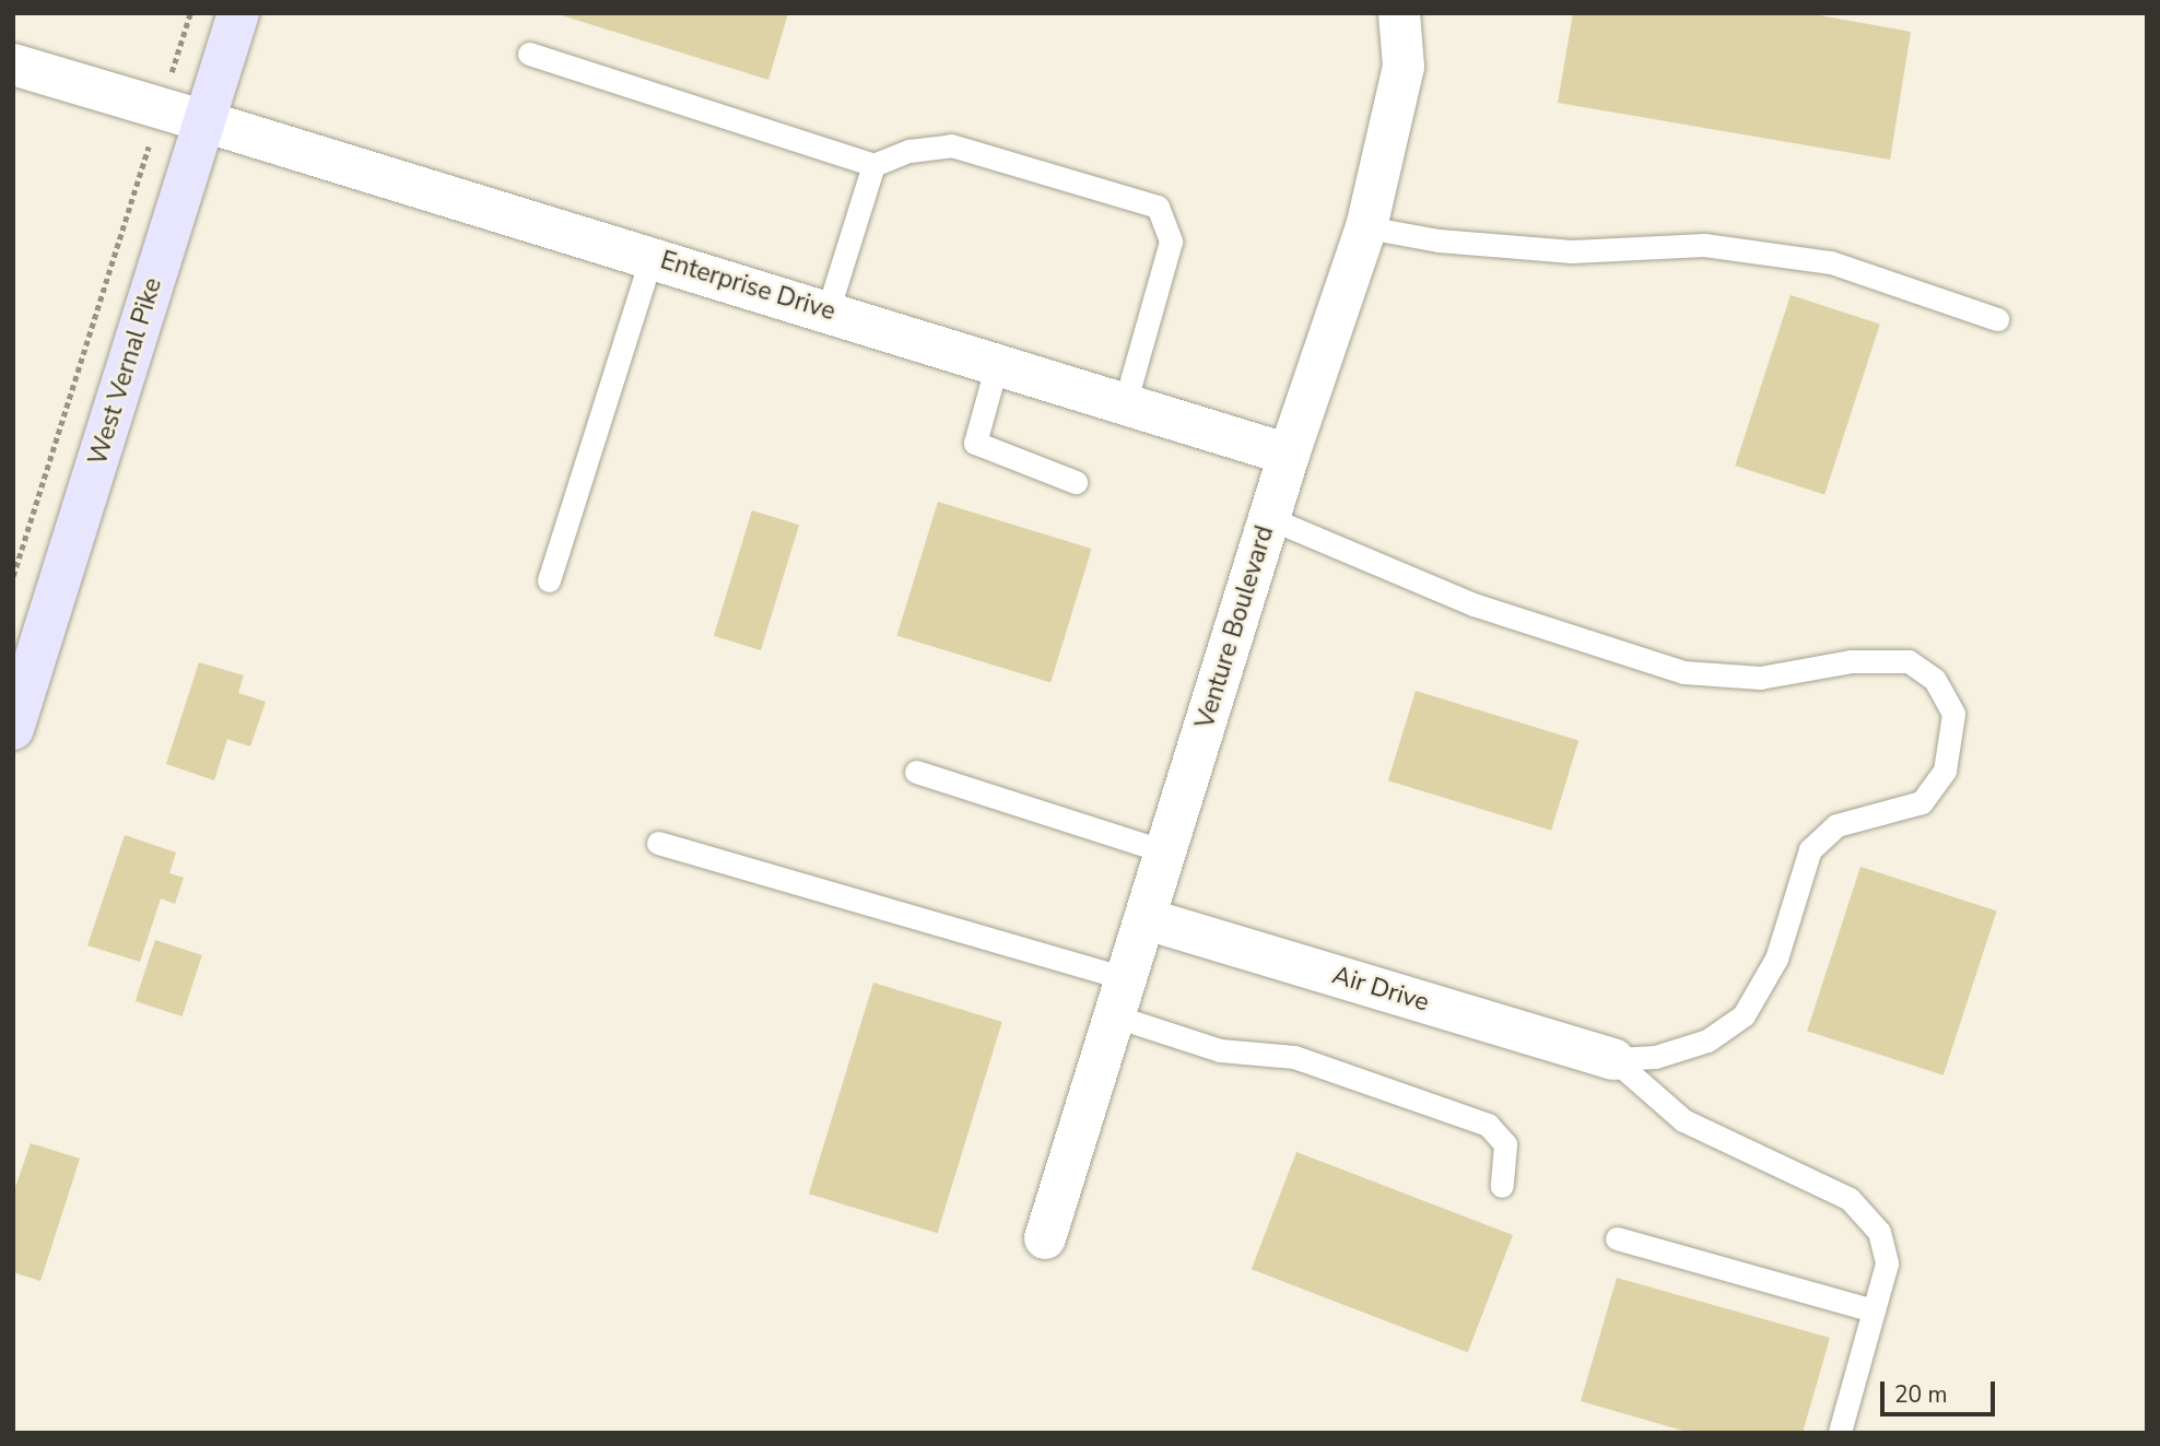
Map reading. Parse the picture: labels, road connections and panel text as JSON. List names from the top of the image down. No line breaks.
{"streets":{"main road":["West Vernal Pike"],"street":["Enterprise Drive","Venture Boulevard","Air Drive"]},"crossings":[["Enterprise Drive","West Vernal Pike"],["Enterprise Drive","Venture Boulevard"],["Venture Boulevard","Air Drive"]],"scale_bar":"20 m"}
